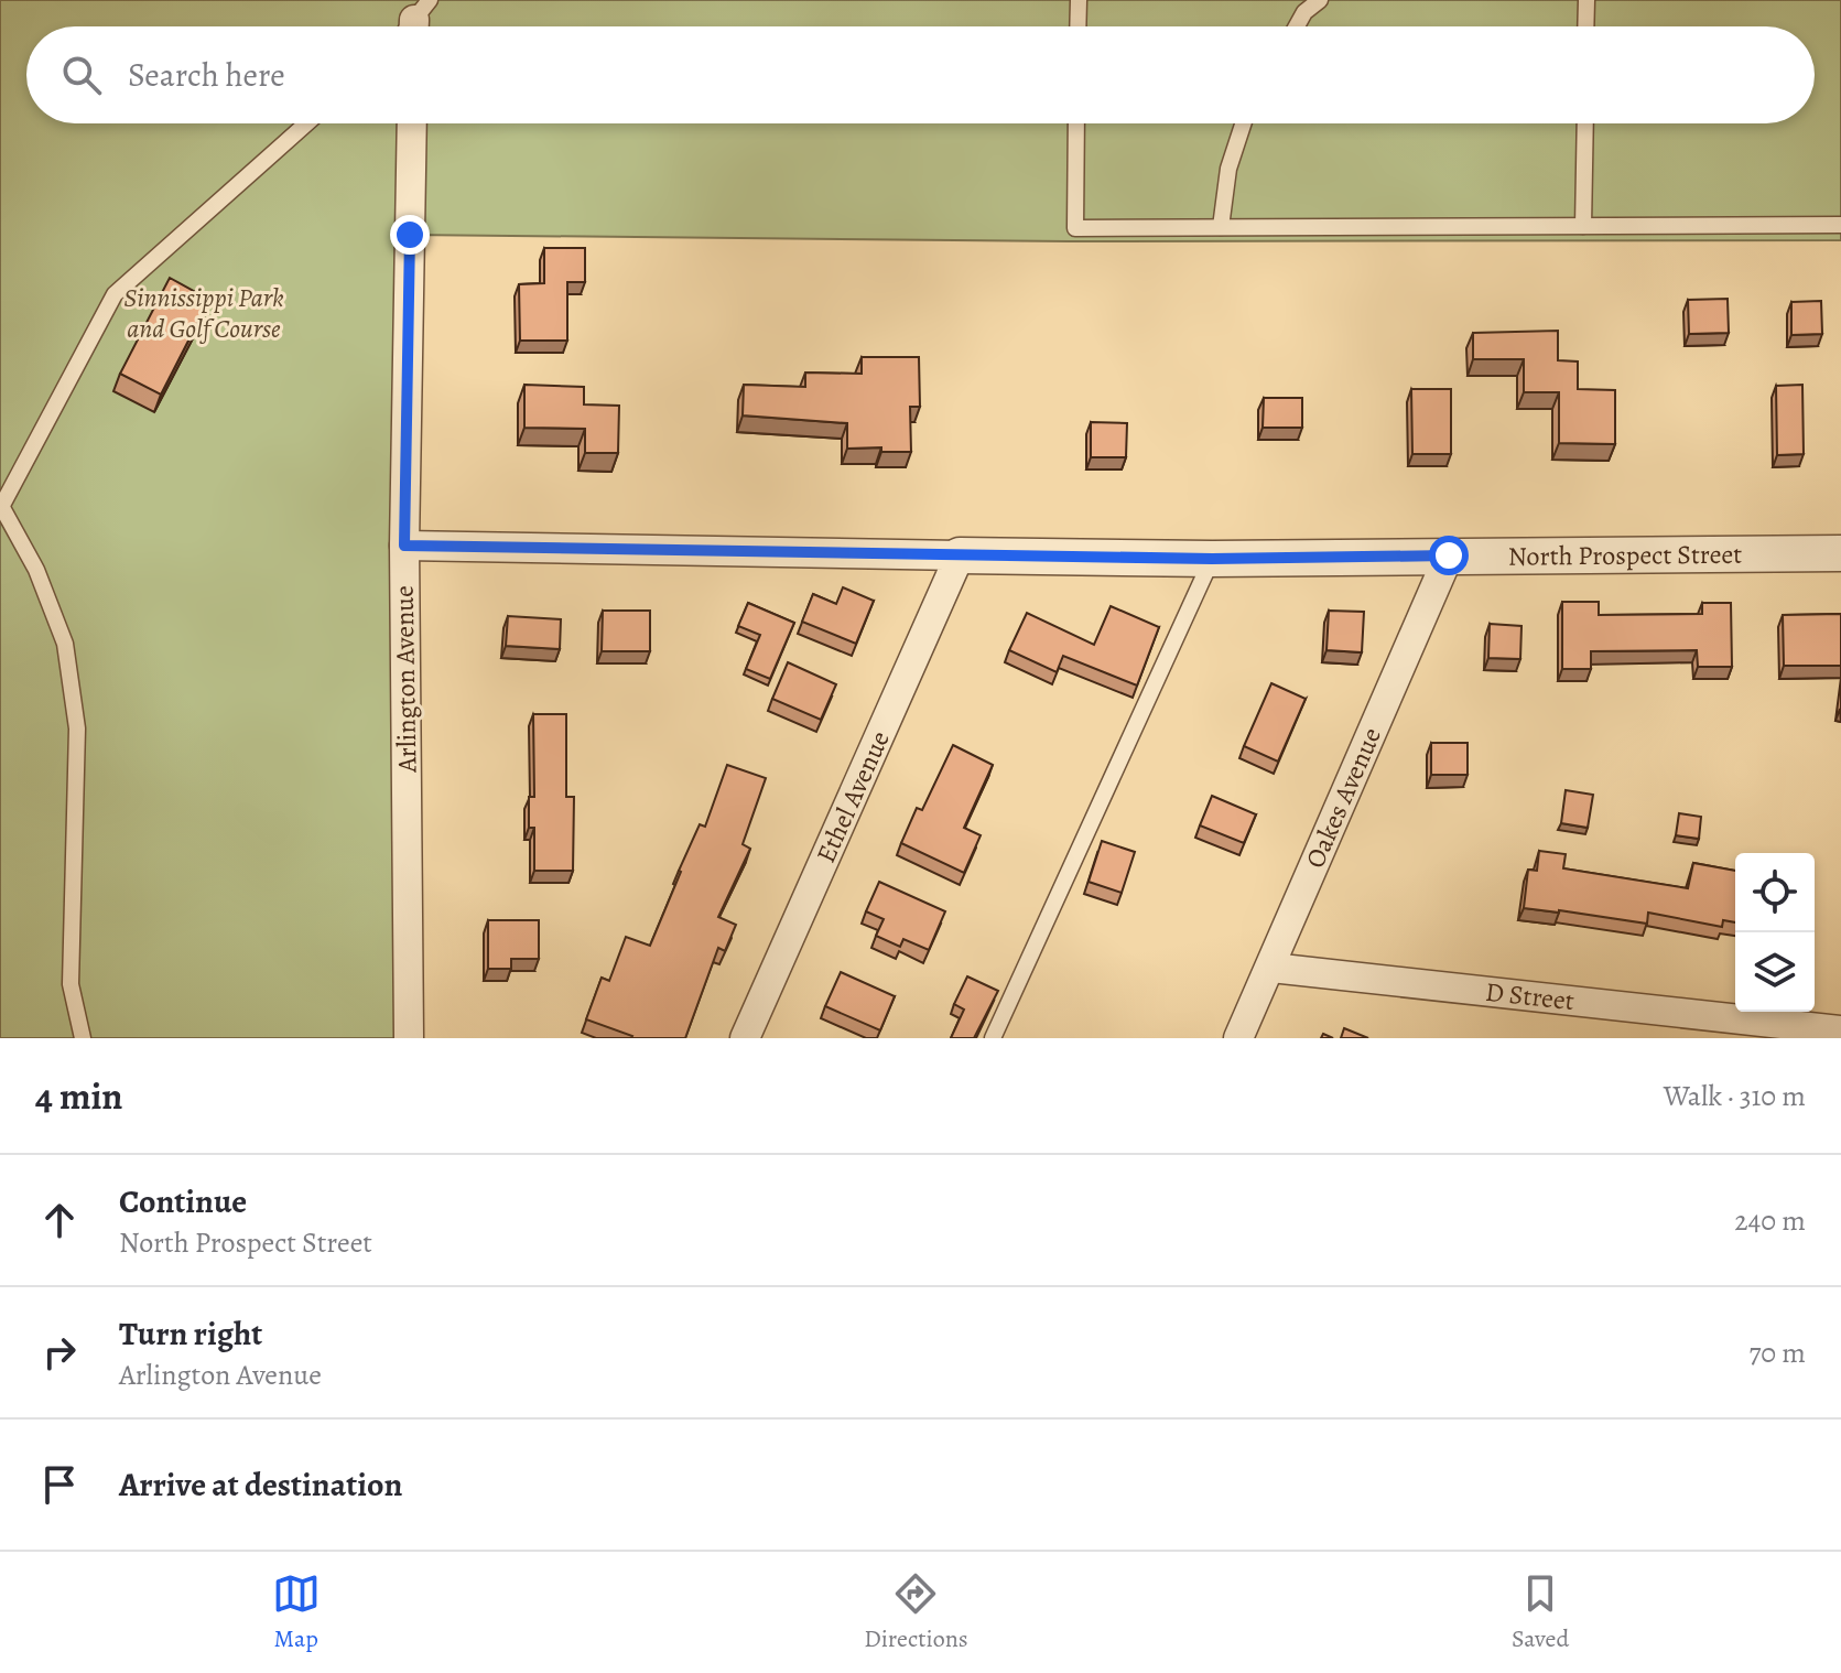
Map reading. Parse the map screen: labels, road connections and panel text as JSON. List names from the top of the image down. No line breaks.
{"streets":{"street":["North Prospect Street","Arlington Avenue","Ethel Avenue","Oakes Avenue","D Street"]},"crossings":[["North Prospect Street","Arlington Avenue"],["North Prospect Street","Ethel Avenue"],["North Prospect Street","Oakes Avenue"],["Oakes Avenue","D Street"]],"parks":["Sinnissippi Park and Golf Course"],"page":{"search":"Search here","heading":["4 min","Walk · 310 m"],"list":[["Continue","North Prospect Street","240 m"],["Turn right","Arlington Avenue","70 m"],"Arrive at destination"],"nav":["Map","Directions","Saved"]}}
